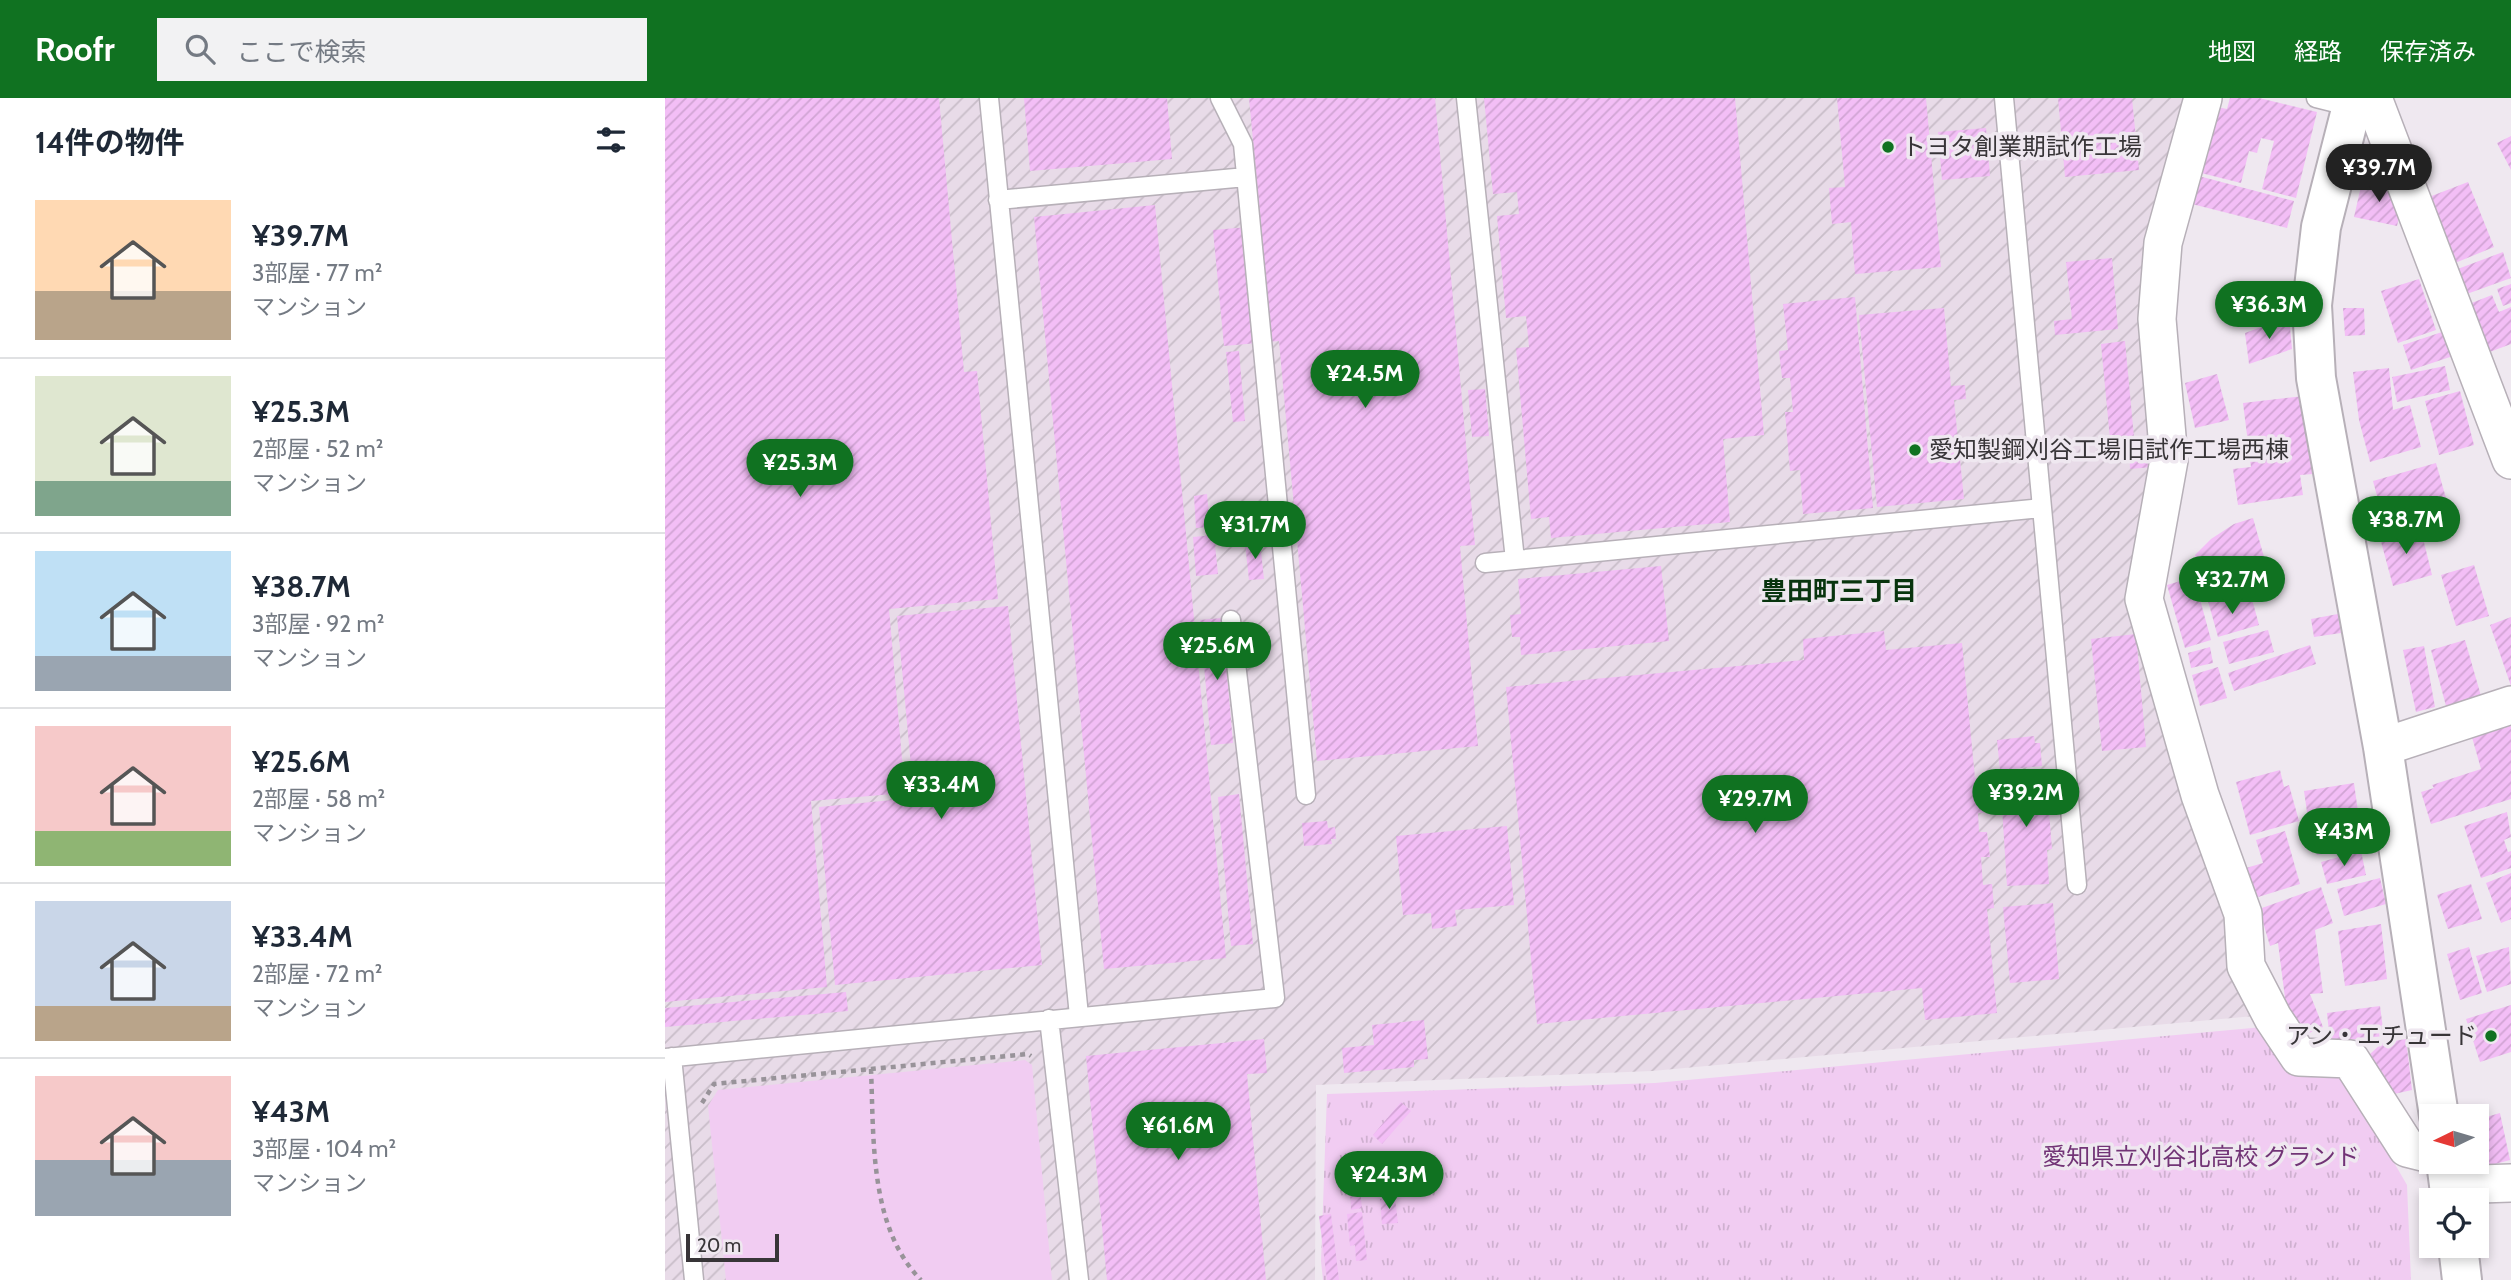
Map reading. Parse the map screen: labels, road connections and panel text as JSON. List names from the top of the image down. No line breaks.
{"districts":["豊田町三丁目"],"parks":["愛知県立刈谷北高校 グランド"],"places":["トヨタ創業期試作工場","愛知製鋼刈谷工場旧試作工場西棟","アン・エチュード"],"scale_bar":"20 m","north":"left","page":{"header":"Roofr","search":"ここで検索","nav":["地図","経路","保存済み"],"heading":"14件の物件","price":["¥39.7M","¥36.3M","¥24.5M","¥25.3M","¥38.7M","¥31.7M","¥32.7M","¥25.6M","¥33.4M","¥39.2M","¥29.7M","¥43M","¥61.6M","¥24.3M"],"list":[{"name":"¥39.7M","note":"3部屋 · 77 m² · マンション"},{"name":"¥25.3M","note":"2部屋 · 52 m² · マンション"},{"name":"¥38.7M","note":"3部屋 · 92 m² · マンション"},{"name":"¥25.6M","note":"2部屋 · 58 m² · マンション"},{"name":"¥33.4M","note":"2部屋 · 72 m² · マンション"},{"name":"¥43M","note":"3部屋 · 104 m² · マンション"}],"scale":"20 m"}}
